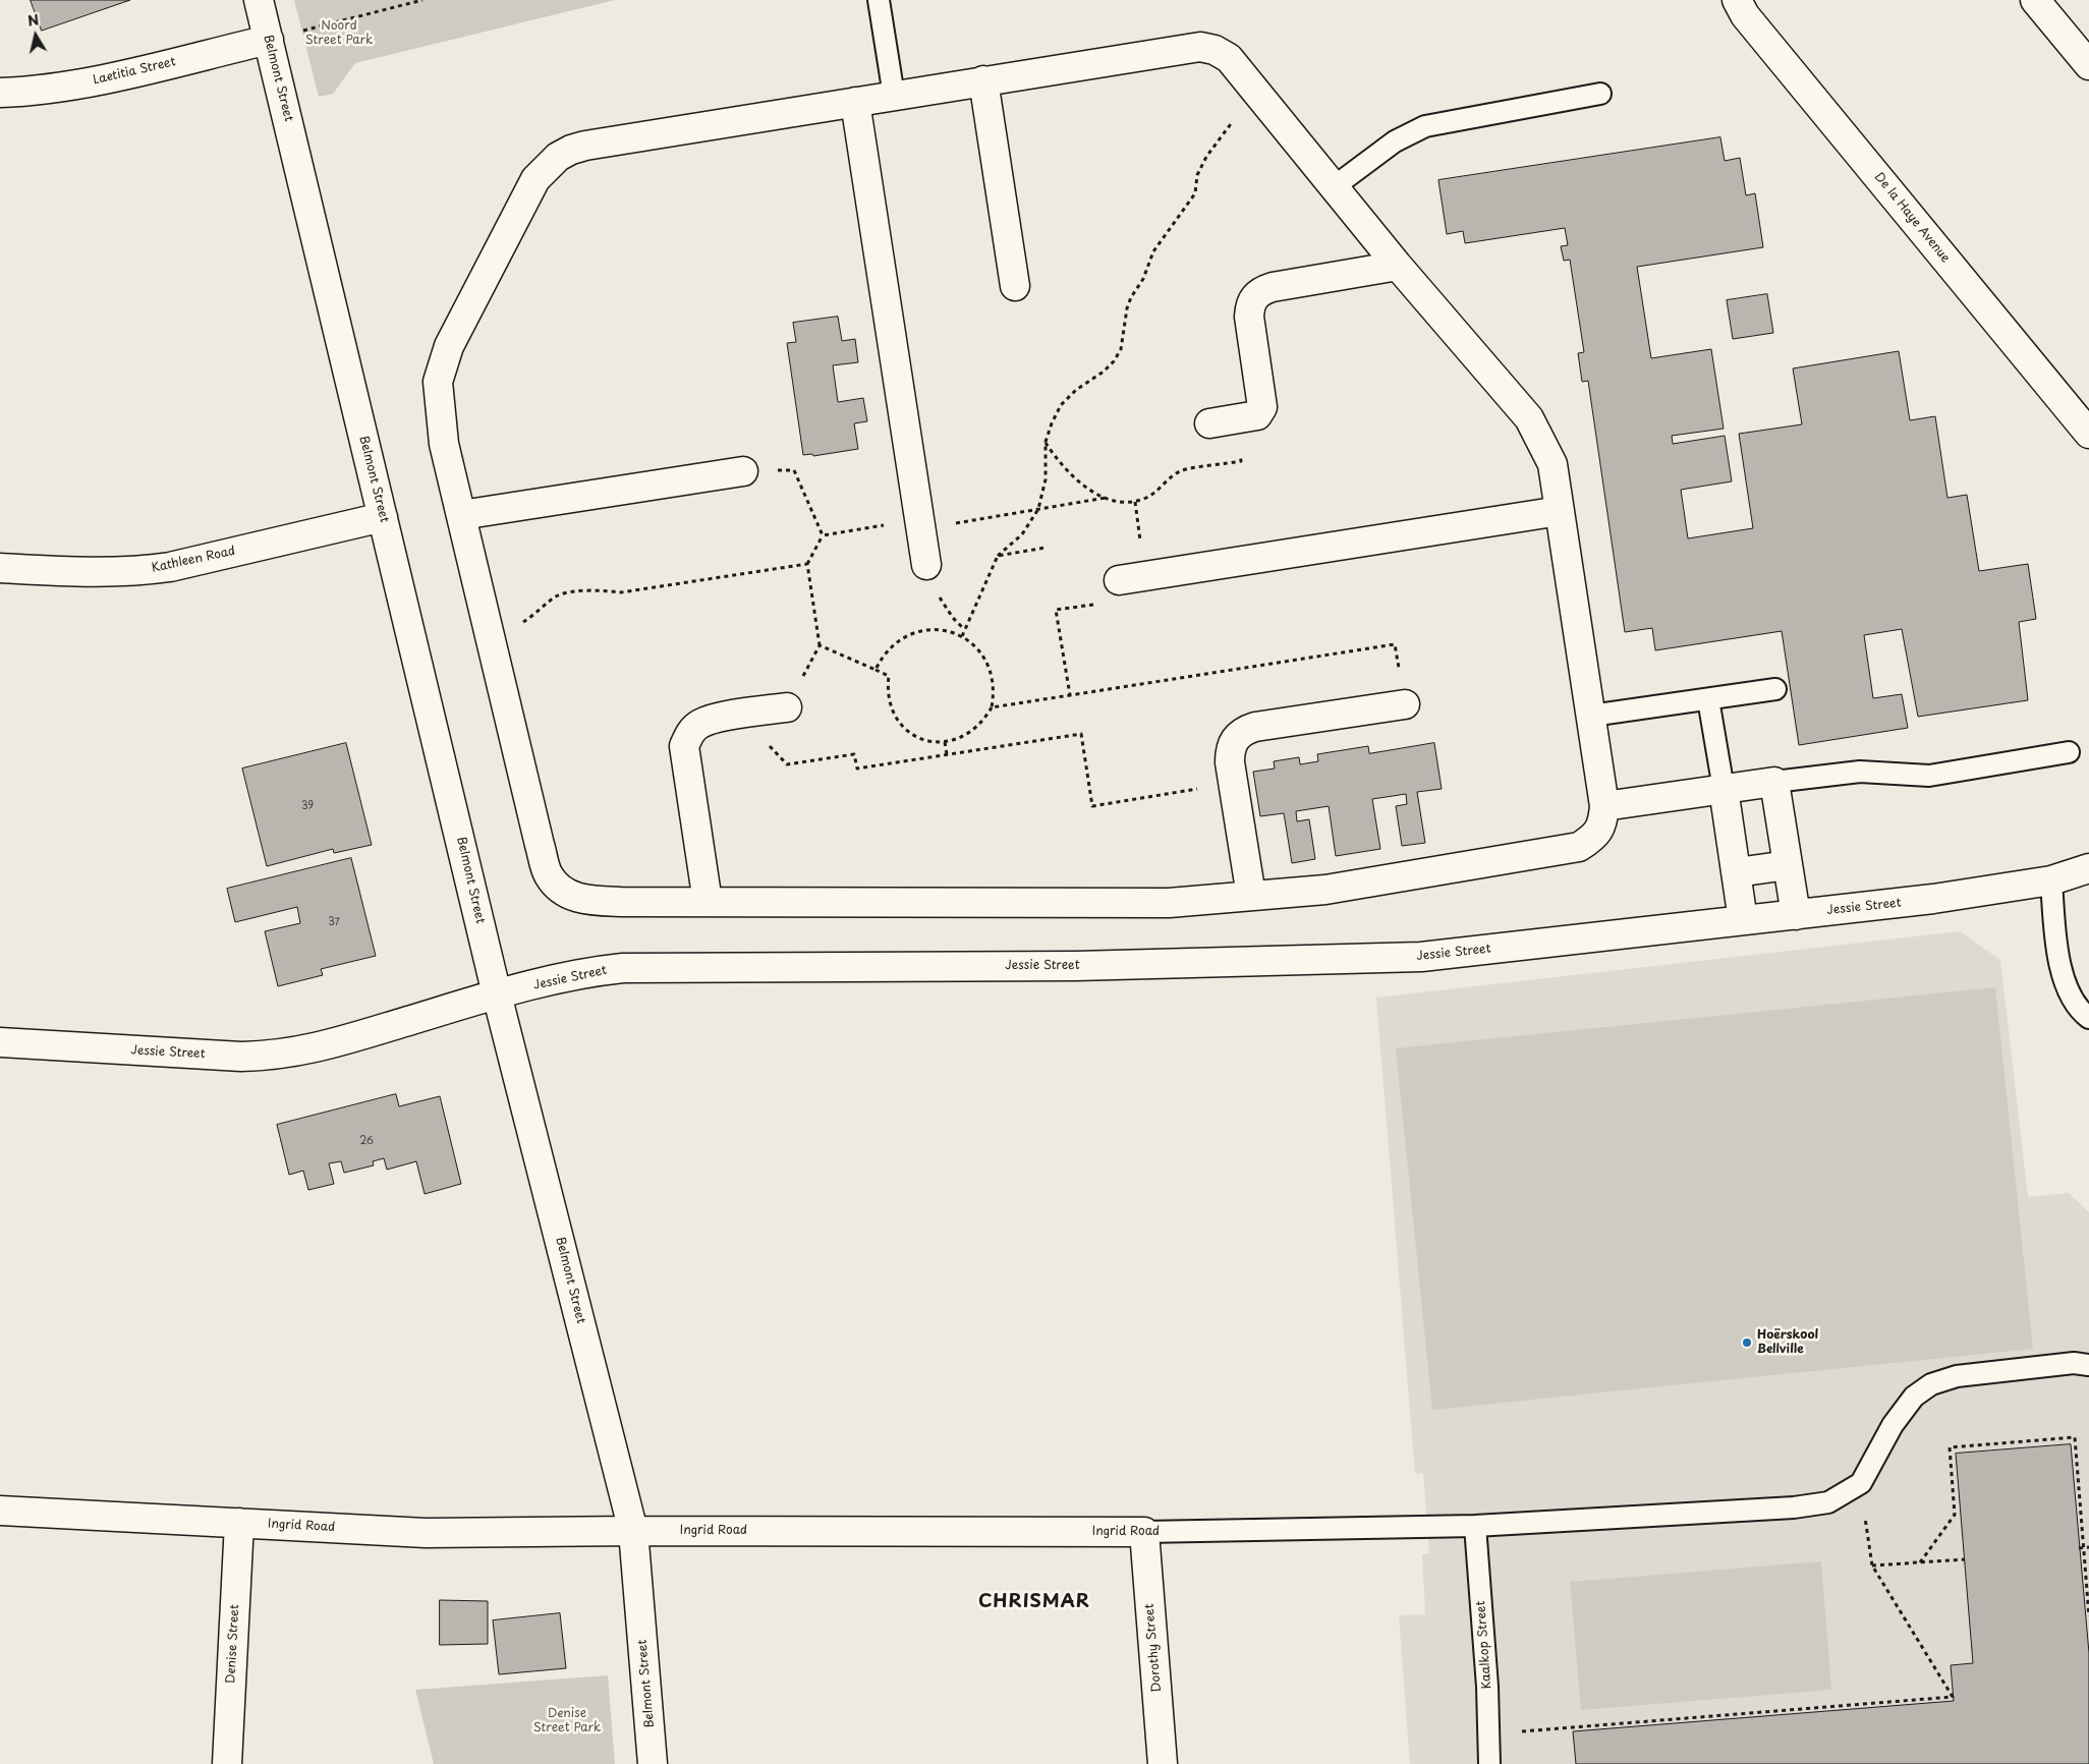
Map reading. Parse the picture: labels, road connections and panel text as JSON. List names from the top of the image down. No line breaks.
{"streets":{"street":["Laetitia Street","Belmont Street","De la Haye Avenue","Kathleen Road","Jessie Street","Ingrid Road","Denise Street","Dorothy Street"],"lane":["Kaalkop Street"]},"crossings":[["Laetitia Street","Belmont Street"],["Belmont Street","Kathleen Road"],["Belmont Street","Jessie Street"],["Belmont Street","Ingrid Road"],["Ingrid Road","Denise Street"],["Ingrid Road","Kaalkop Street"],["Ingrid Road","Dorothy Street"]],"districts":["CHRISMAR"],"parks":["Noord Street Park","Denise Street Park"],"places":["Hoërskool Bellville"],"house_numbers":["39","37","26"],"north":"top"}
